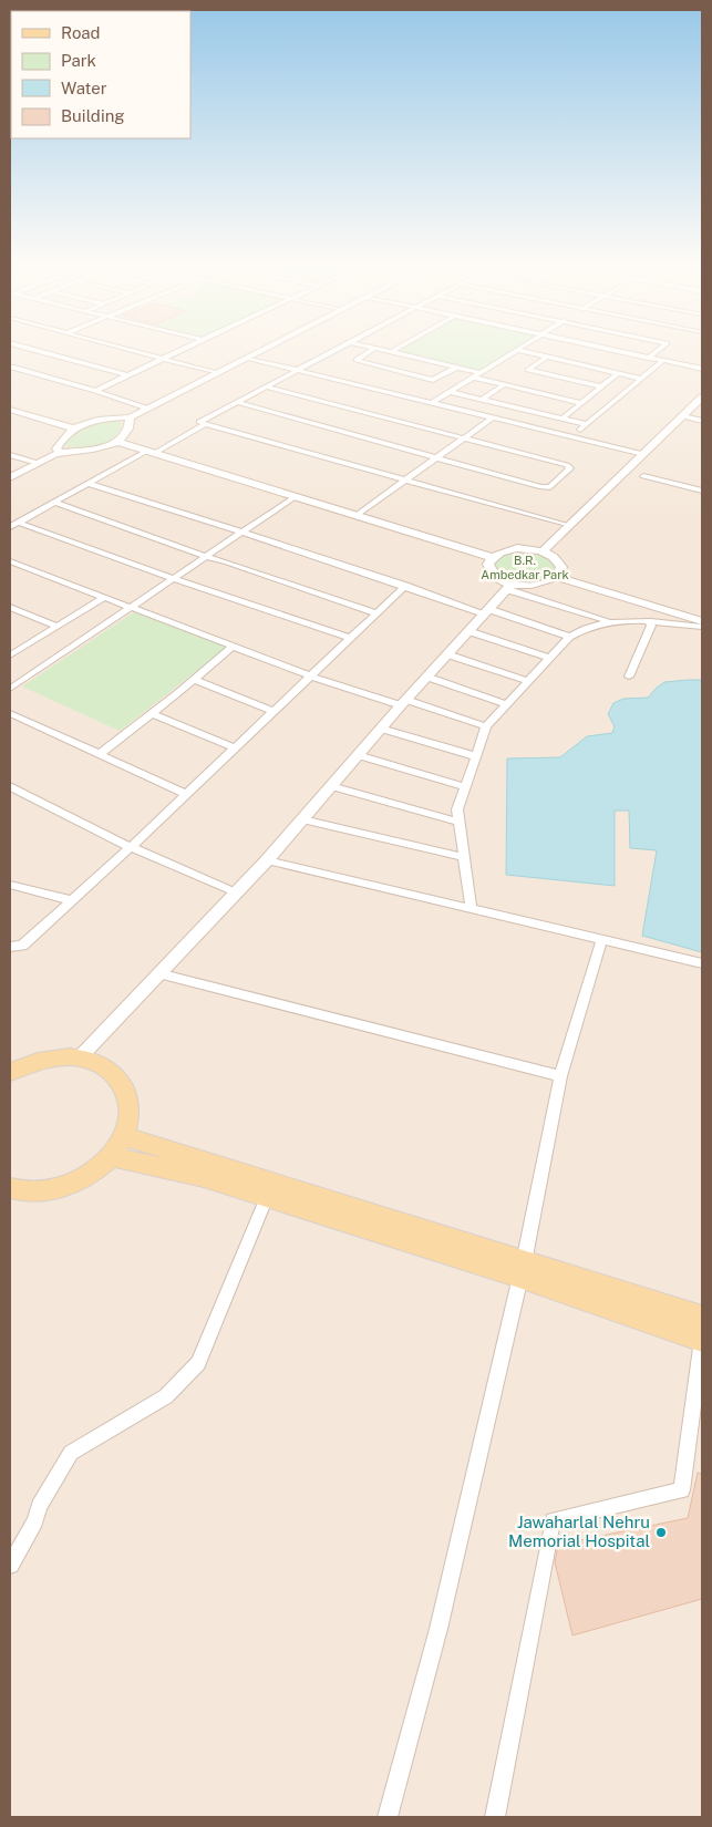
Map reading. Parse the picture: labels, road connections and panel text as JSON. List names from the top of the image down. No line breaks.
{"parks":["B.R. Ambedkar Park"],"places":["Jawaharlal Nehru Memorial Hospital"],"legend":["Road","Park","Water","Building"]}
